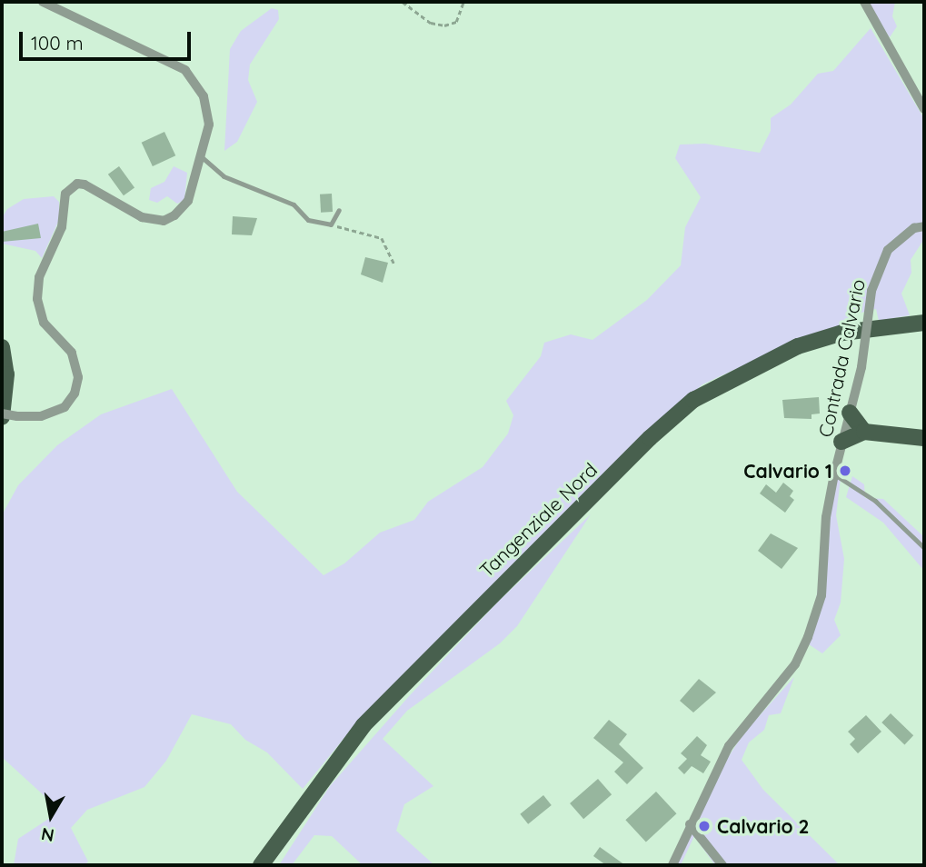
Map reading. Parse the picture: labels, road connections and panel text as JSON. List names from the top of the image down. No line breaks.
{"streets":{"main road":["Tangenziale Nord"],"street":["Contrada Calvario"]},"places":["Calvario 1","Calvario 2"],"scale_bar":"100 m","north":"bottom"}
